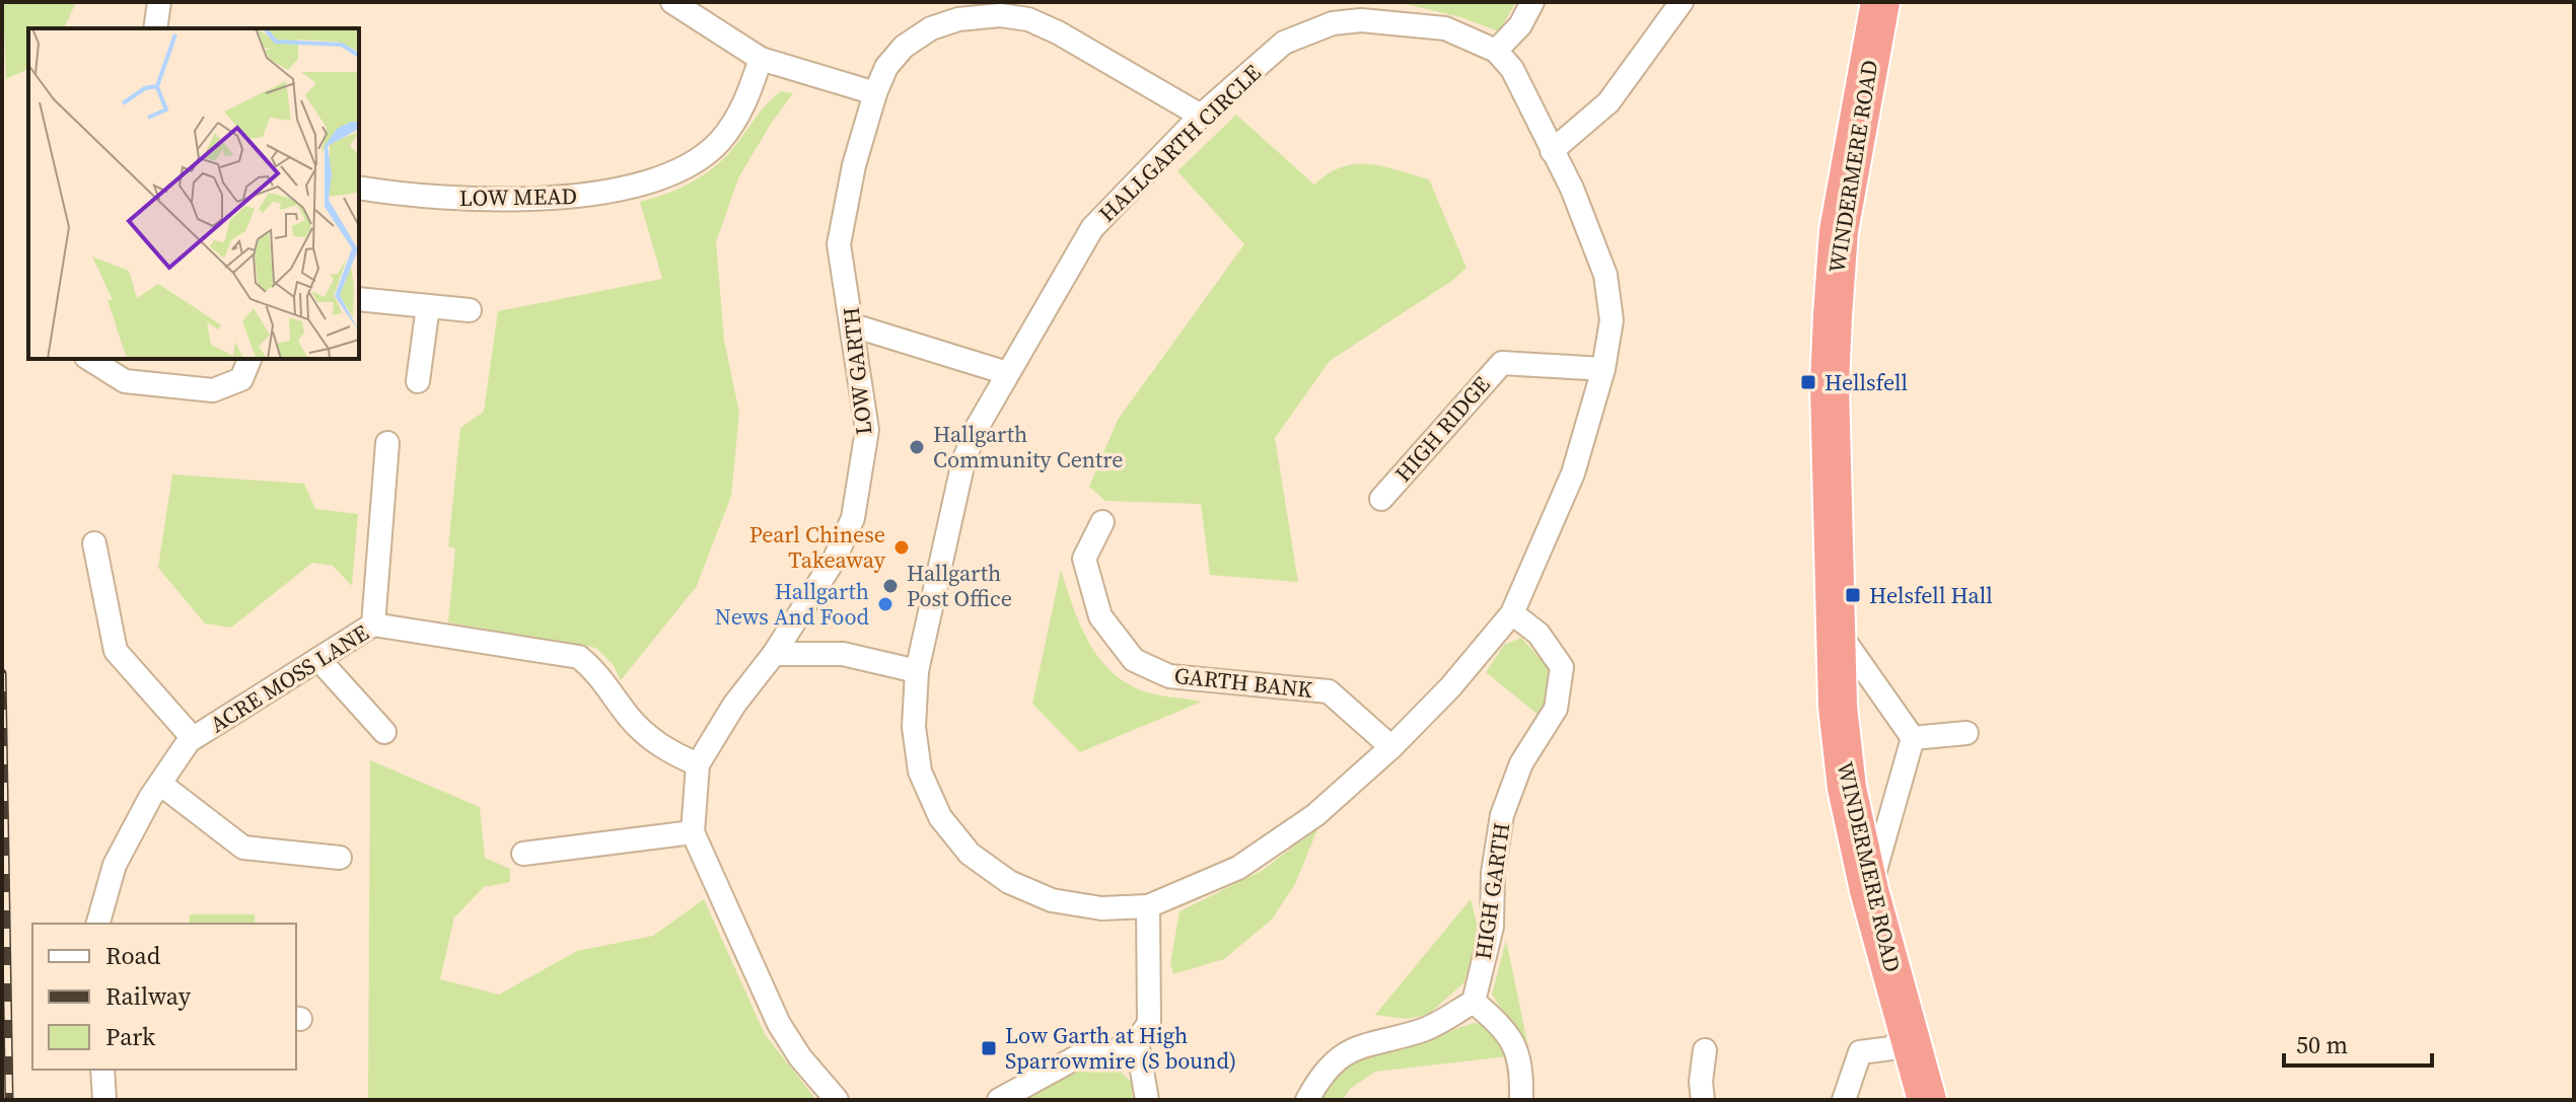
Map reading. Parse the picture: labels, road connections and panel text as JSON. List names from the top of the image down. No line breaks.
{"streets":{"highway":["WINDERMERE ROAD"],"street":["HALLGARTH CIRCLE","LOW MEAD","LOW GARTH","HIGH RIDGE","ACRE MOSS LANE","GARTH BANK","HIGH GARTH"]},"crossings":[["HALLGARTH CIRCLE","LOW GARTH"],["HALLGARTH CIRCLE","HIGH RIDGE"],["HALLGARTH CIRCLE","GARTH BANK"],["HALLGARTH CIRCLE","HIGH GARTH"],["LOW GARTH","ACRE MOSS LANE"]],"places":{"transit":["Hellsfell","Helsfell Hall","Low Garth at High Sparrowmire (S bound)"],"other":["Hallgarth Community Centre","Pearl Chinese Takeaway","Hallgarth Post Office","Hallgarth News And Food"]},"legend":["Road","Railway","Park"],"scale_bar":"50 m"}
